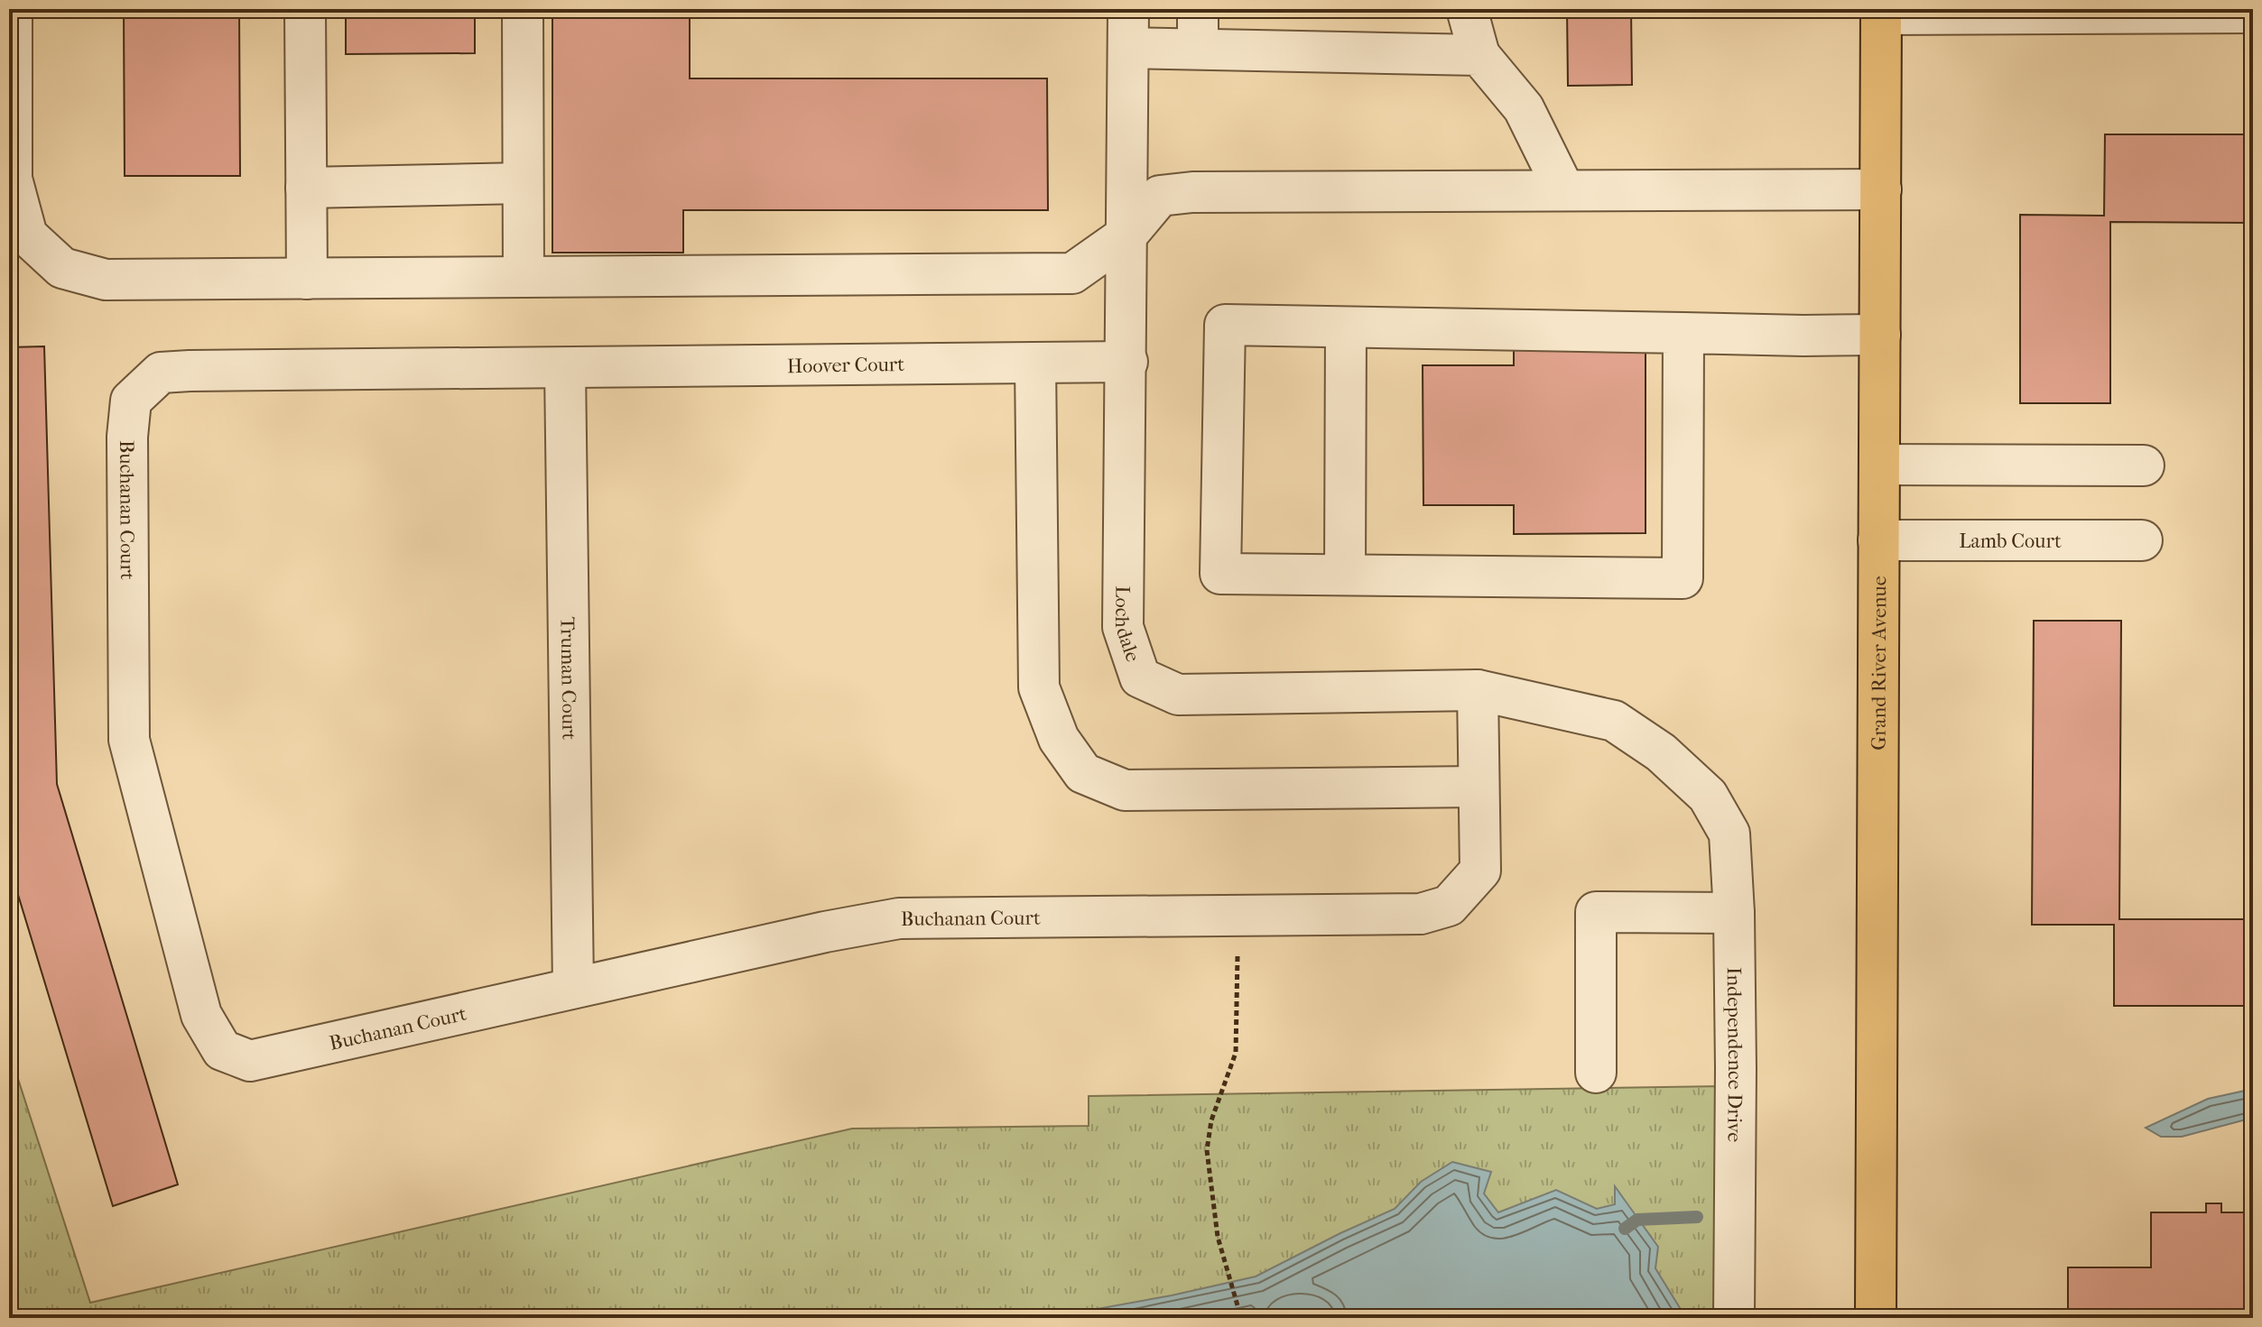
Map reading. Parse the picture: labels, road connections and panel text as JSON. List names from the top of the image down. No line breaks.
{"streets":{"main road":["Grand River Avenue"],"street":["Hoover Court","Buchanan Court","Lamb Court","Lochdale","Truman Court","Independence Drive"]},"crossings":[["Hoover Court","Buchanan Court"],["Hoover Court","Lochdale"],["Hoover Court","Truman Court"],["Buchanan Court","Lochdale"],["Buchanan Court","Truman Court"],["Lamb Court","Grand River Avenue"],["Lochdale","Independence Drive"]]}
